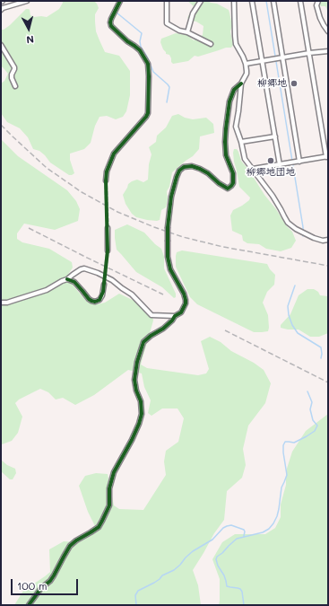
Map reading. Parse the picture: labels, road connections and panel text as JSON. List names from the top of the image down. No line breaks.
{"places":["柳郷地","柳郷地団地"],"scale_bar":"100 m","north":"bottom"}
